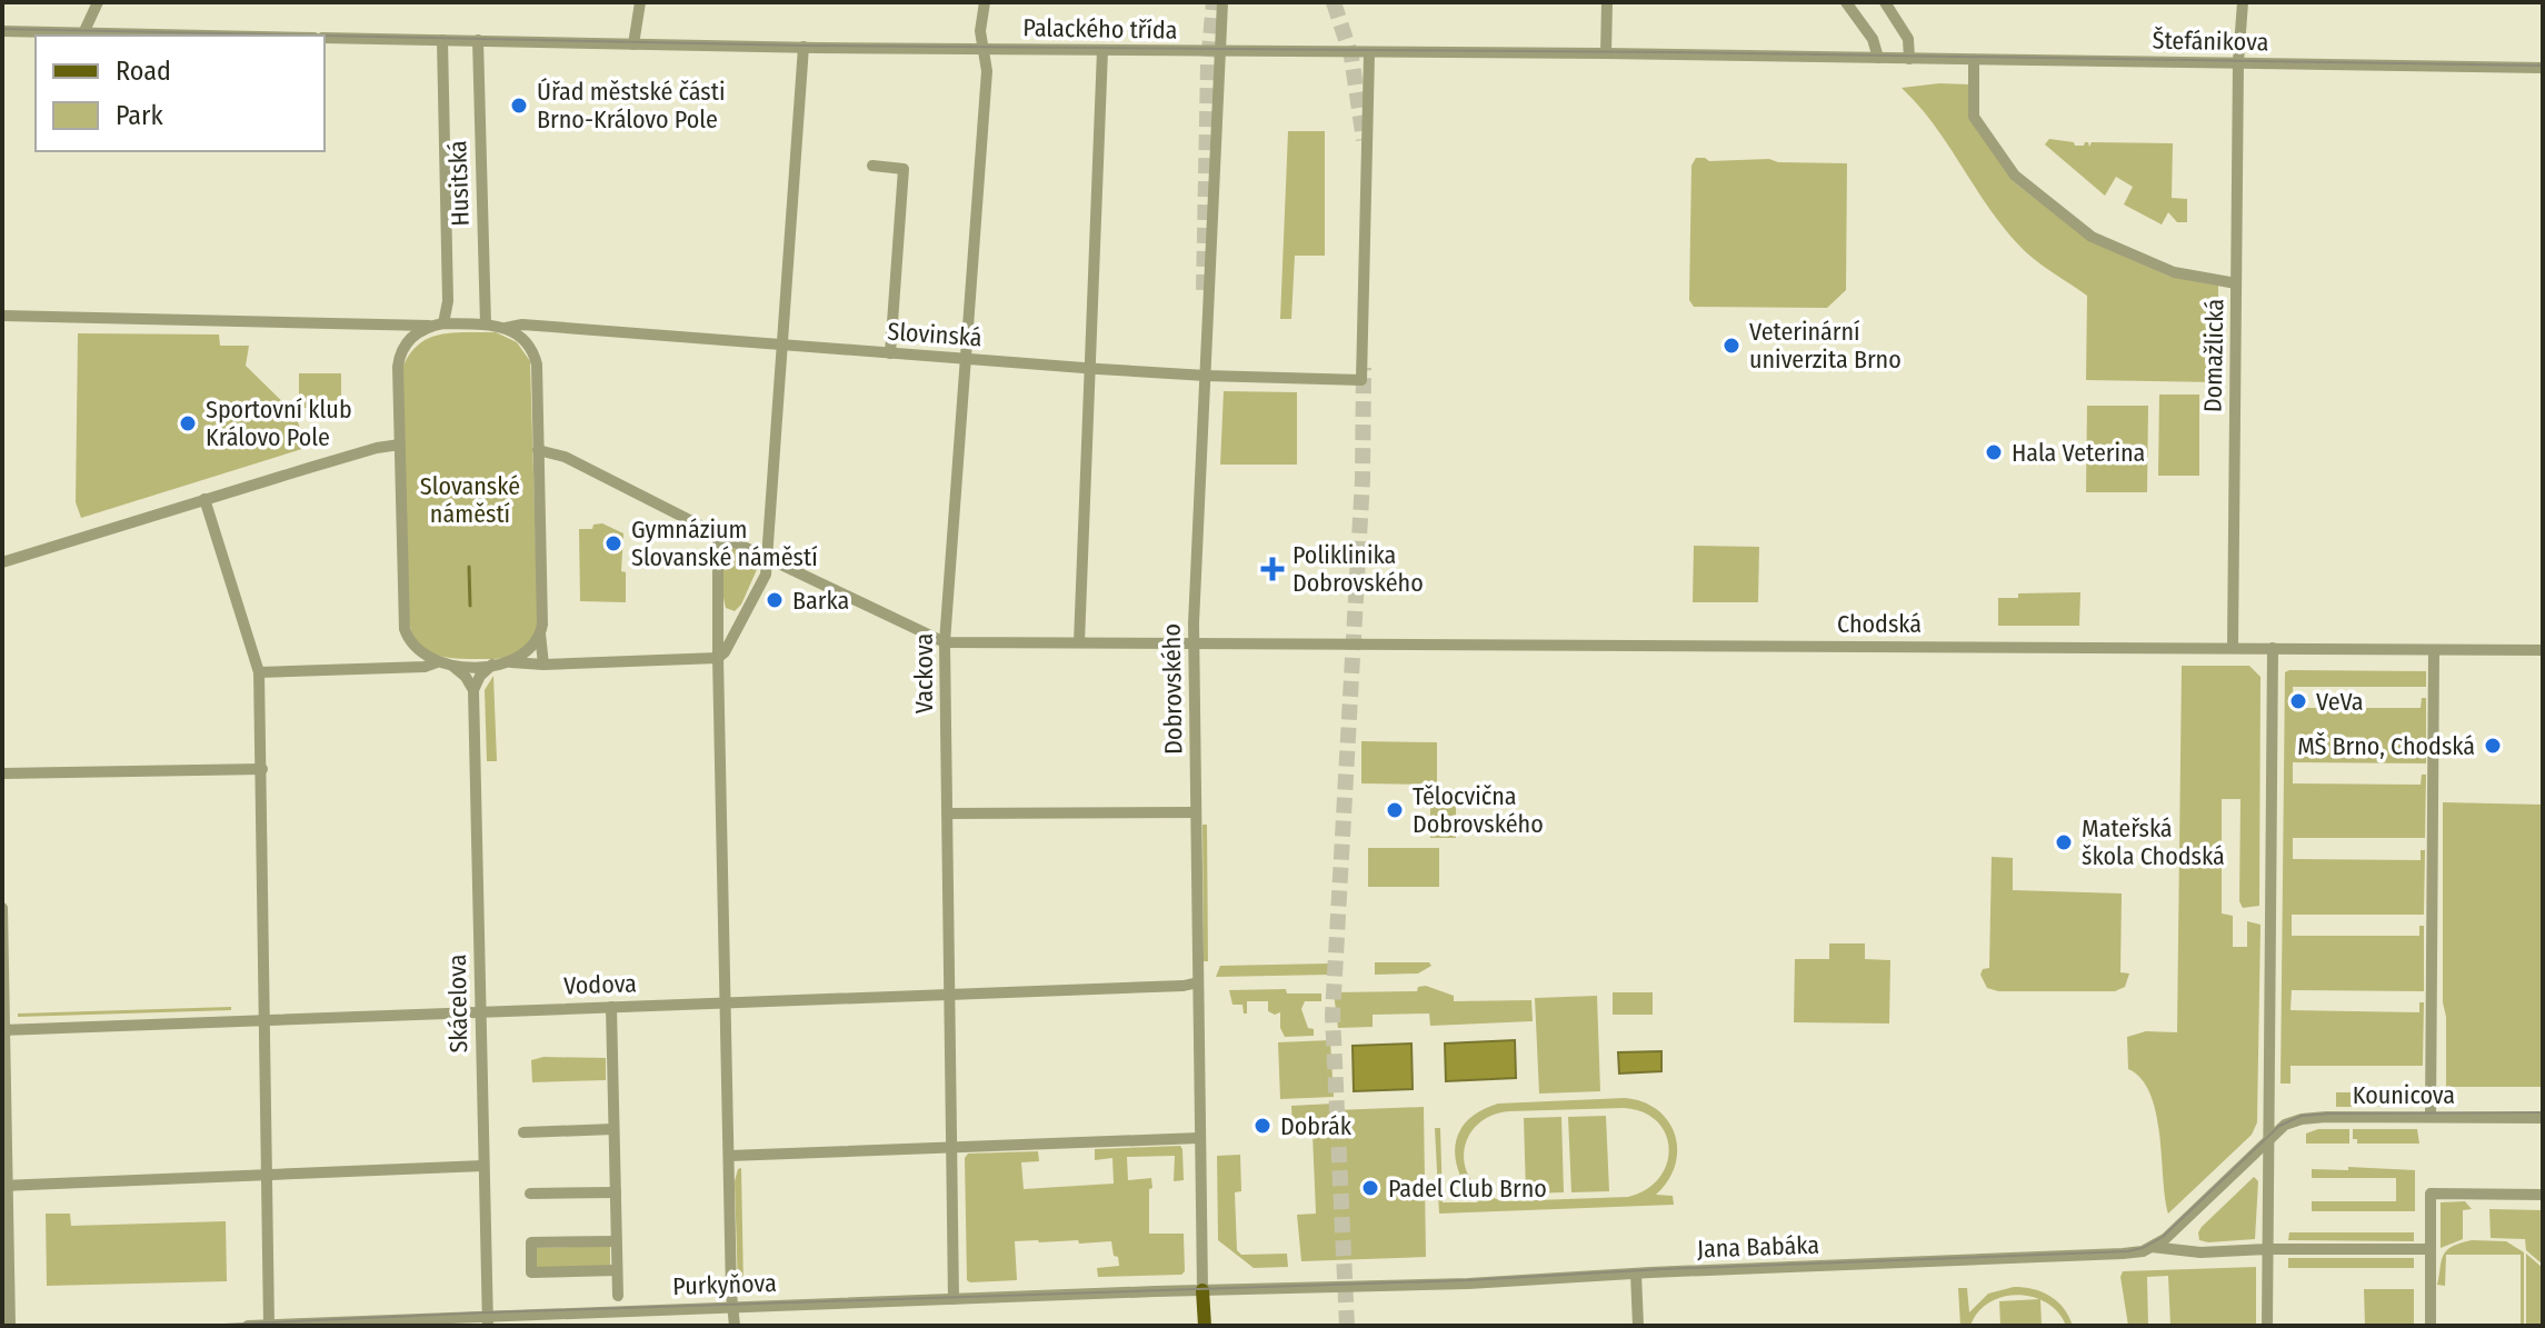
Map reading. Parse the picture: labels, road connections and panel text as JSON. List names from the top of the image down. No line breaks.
{"streets":{"main road":["Dobrovského"],"street":["Palackého třída","Štefánikova","Husitská","Slovinská","Domažlická","Chodská","Vackova","Vodova","Skácelova","Kounicova","Jana Babáka","Purkyňova"]},"crossings":[["Palackého třída","Štefánikova"],["Palackého třída","Husitská"],["Palackého třída","Slovinská"],["Palackého třída","Vackova"],["Palackého třída","Dobrovského"],["Štefánikova","Domažlická"],["Slovinská","Vackova"],["Slovinská","Dobrovského"],["Domažlická","Chodská"],["Chodská","Vackova"],["Chodská","Dobrovského"],["Vackova","Vodova"],["Vackova","Purkyňova"],["Dobrovského","Vodova"],["Dobrovského","Jana Babáka"],["Dobrovského","Purkyňova"],["Vodova","Skácelova"],["Skácelova","Purkyňova"],["Kounicova","Jana Babáka"],["Jana Babáka","Purkyňova"]],"parks":["Slovanské náměstí"],"places":{"other":["Úřad městské části Brno-Královo Pole","Veterinární univerzita Brno","Sportovní klub Královo Pole","Hala Veterina","Gymnázium Slovanské náměstí","Barka","VeVa","MŠ Brno, Chodská","Tělocvična Dobrovského","Mateřská škola Chodská","Dobrák","Padel Club Brno"],"health":["Poliklinika Dobrovského"]},"legend":["Road","Park"]}
